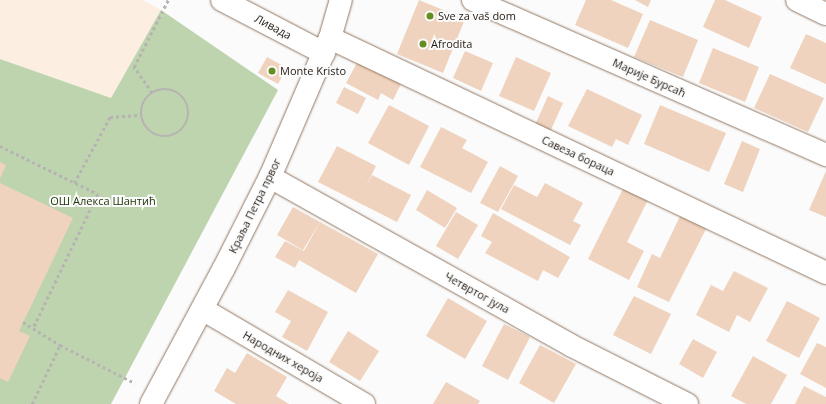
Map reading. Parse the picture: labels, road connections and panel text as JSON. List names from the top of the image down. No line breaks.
{"streets":{"street":["Ливада","Марије Бурсаћ","Савеза бораца","Краља Петра првог","Четвртог јула","Народних хероја"]},"crossings":[["Ливада","Савеза бораца"],["Ливада","Краља Петра првог"],["Савеза бораца","Краља Петра првог"],["Краља Петра првог","Четвртог јула"],["Краља Петра првог","Народних хероја"]],"parks":["ОШ Алекса Шантић"],"places":["Sve za vaš dom","Afrodita","Monte Kristo"]}
